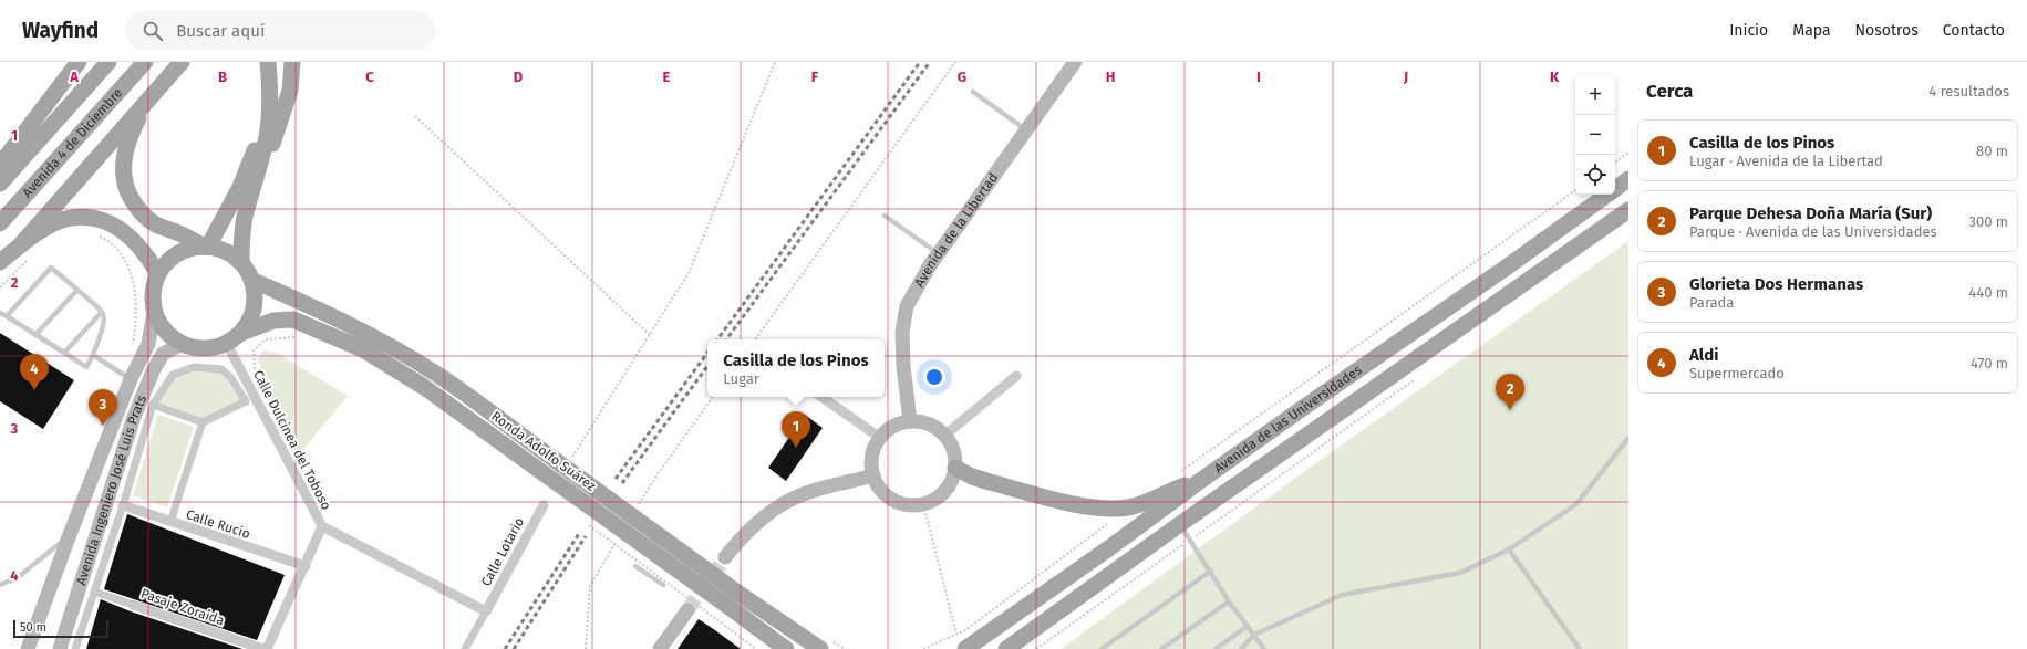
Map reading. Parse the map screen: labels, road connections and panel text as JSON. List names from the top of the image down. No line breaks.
{"streets":{"main road":["Avenida 4 de Diciembre","Avenida de la Libertad","Avenida de las Universidades","Ronda Adolfo Suárez","Avenida Ingeniero José Luis Prats"],"street":["Calle Dulcinea del Toboso","Calle Rucio","Calle Lotario","Pasaje Zoraida"]},"crossings":[["Calle Dulcinea del Toboso","Ronda Adolfo Suárez"],["Calle Dulcinea del Toboso","Avenida Ingeniero José Luis Prats"],["Calle Dulcinea del Toboso","Calle Lotario"],["Ronda Adolfo Suárez","Avenida Ingeniero José Luis Prats"],["Avenida Ingeniero José Luis Prats","Calle Rucio"],["Avenida Ingeniero José Luis Prats","Pasaje Zoraida"]],"scale_bar":"50 m","page":{"header":"Wayfind","search":"Buscar aquí","nav":["Inicio","Mapa","Nosotros","Contacto"],"heading":["Cerca","4 resultados"],"map_buttons":["+","−"],"list":[{"mark":"1","name":"Casilla de los Pinos","note":"Lugar · Avenida de la Libertad","value":"80 m"},{"mark":"2","name":"Parque Dehesa Doña María (Sur)","note":"Parque · Avenida de las Universidades","value":"300 m"},{"mark":"3","name":"Glorieta Dos Hermanas","note":"Parada","value":"440 m"},{"mark":"4","name":"Aldi","note":"Supermercado","value":"470 m"}],"popup":["Casilla de los Pinos","Lugar"],"pins":["4","2","3","1"],"scale":"50 m"},"grid":{"columns":["A","B","C","D","E","F","G","H","I","J","K"],"rows":["1","2","3","4"]}}
